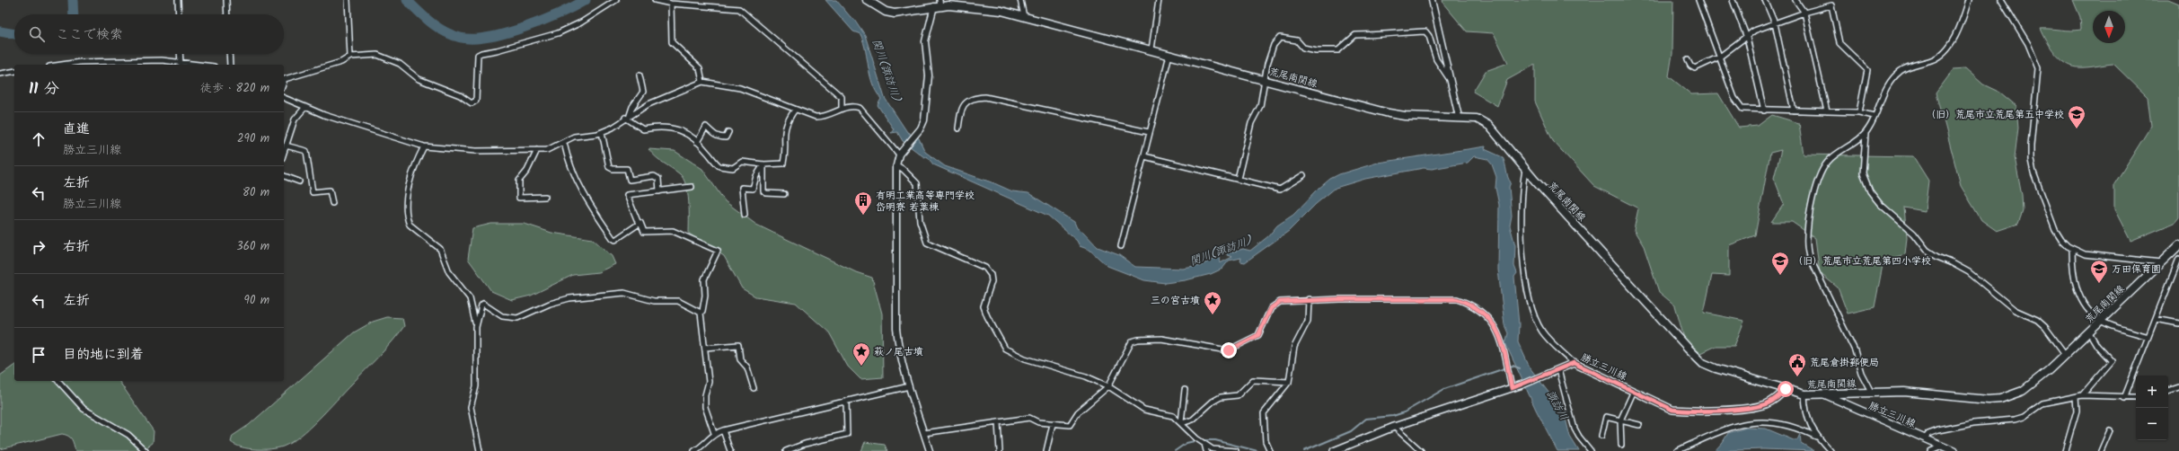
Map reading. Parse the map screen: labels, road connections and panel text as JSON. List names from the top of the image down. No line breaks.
{"streets":{"main road":["荒尾南関線","勝立三川線"]},"crossings":[["荒尾南関線","勝立三川線"]],"water":["関川(諏訪川)","諏訪川"],"places":{"school or university":["（旧）荒尾市立荒尾第五中学校","（旧）荒尾市立荒尾第四小学校","万田保育園"],"building":["有明工業高等専門学校 岱明寮 若葉棟"],"place":["三の宮古墳","萩ノ尾古墳"],"public building":["荒尾倉掛郵便局"]},"north":"bottom","page":{"search":"ここで検索","heading":["11 分","徒歩 · 820 m"],"list":[["直進","勝立三川線","290 m"],["左折","勝立三川線","80 m"],["右折","360 m"],["左折","90 m"],"目的地に到着"],"map_buttons":["+","−"]}}
